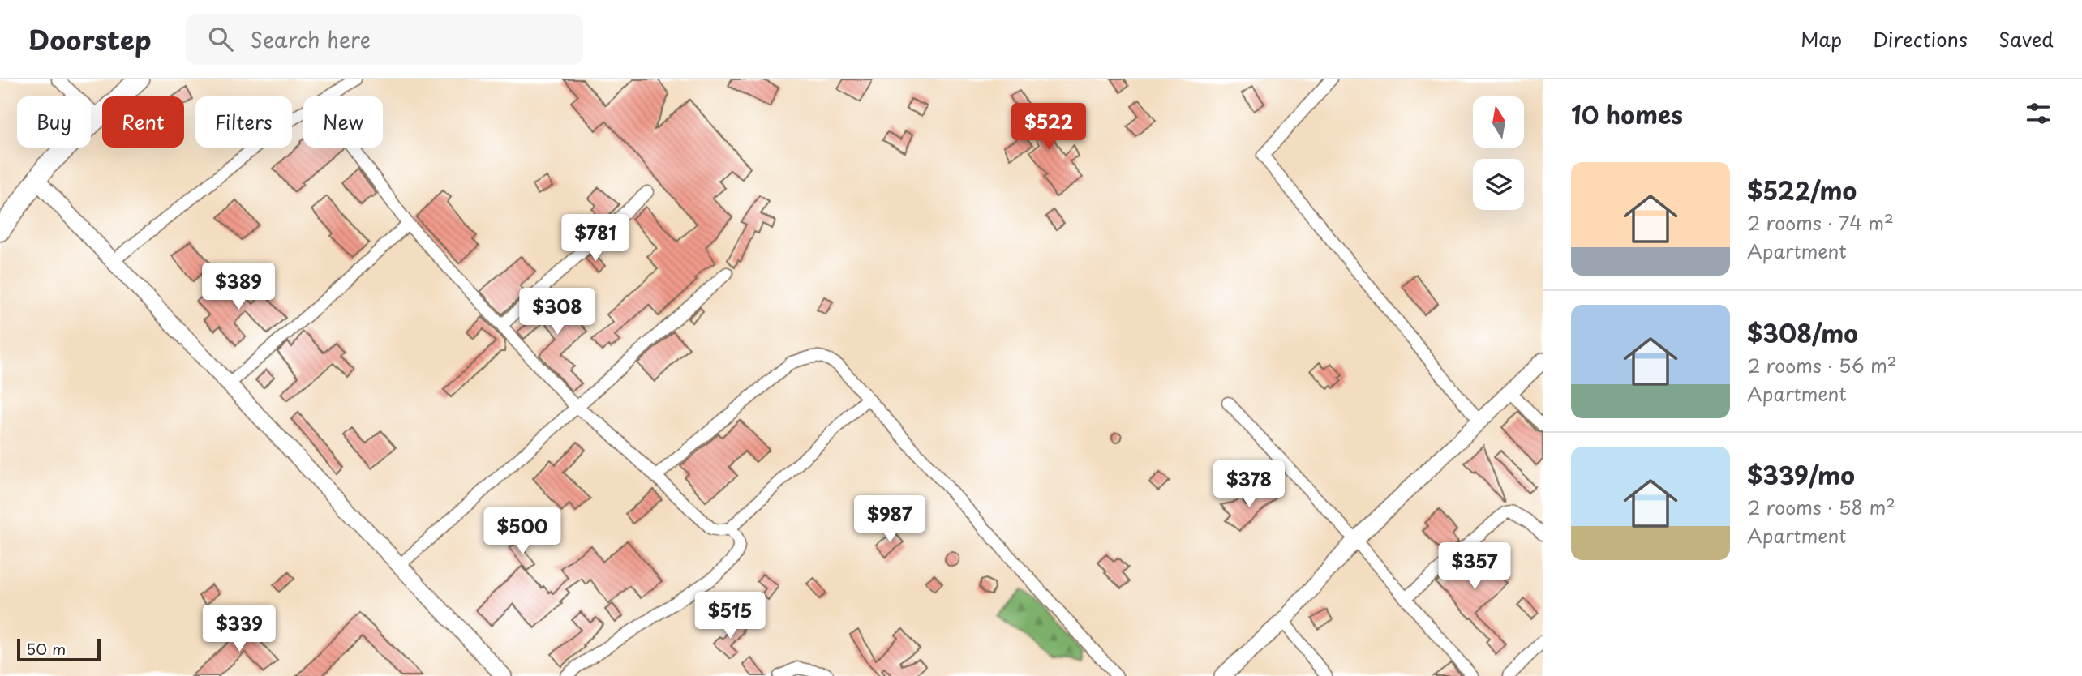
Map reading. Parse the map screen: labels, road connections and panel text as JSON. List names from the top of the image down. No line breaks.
{"scale_bar":"50 m","north":"top","page":{"header":"Doorstep","search":"Search here","nav":["Map","Directions","Saved"],"heading":"10 homes","chip":["Buy","Rent","Filters","New"],"price":["$522","$781","$389","$308","$378","$987","$500","$357","$515","$339"],"list":[{"name":"$522/mo","note":"2 rooms · 74 m² · Apartment"},{"name":"$308/mo","note":"2 rooms · 56 m² · Apartment"},{"name":"$339/mo","note":"2 rooms · 58 m² · Apartment"}],"scale":"50 m"}}
